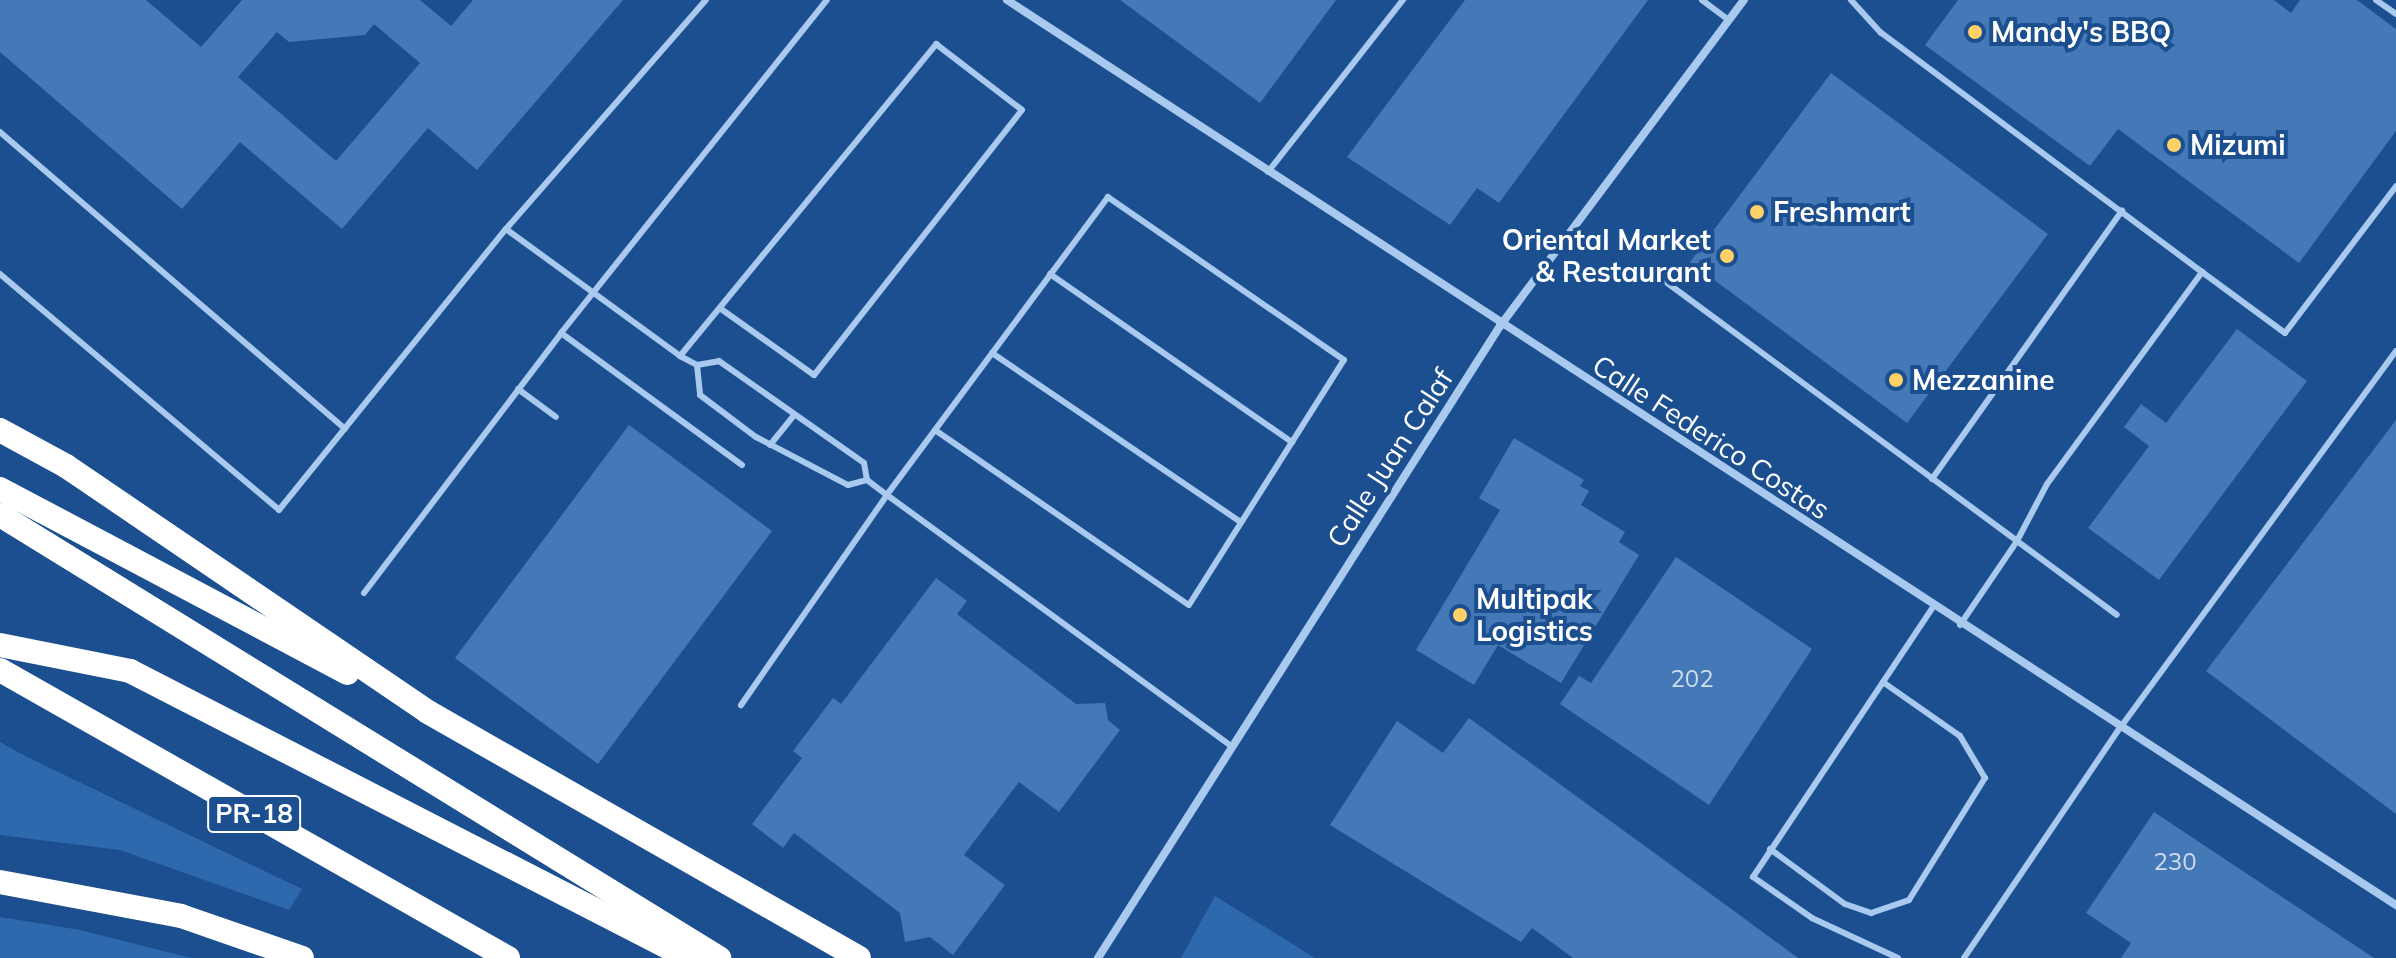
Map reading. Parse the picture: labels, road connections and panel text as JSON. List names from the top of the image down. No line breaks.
{"streets":{"highway":["PR-18"],"street":["Calle Federico Costas","Calle Juan Calaf"]},"crossings":[["Calle Federico Costas","Calle Juan Calaf"]],"places":["Mandy's BBQ","Mizumi","Freshmart","Oriental Market & Restaurant","Mezzanine","Multipak Logistics"],"house_numbers":["202","230"]}
